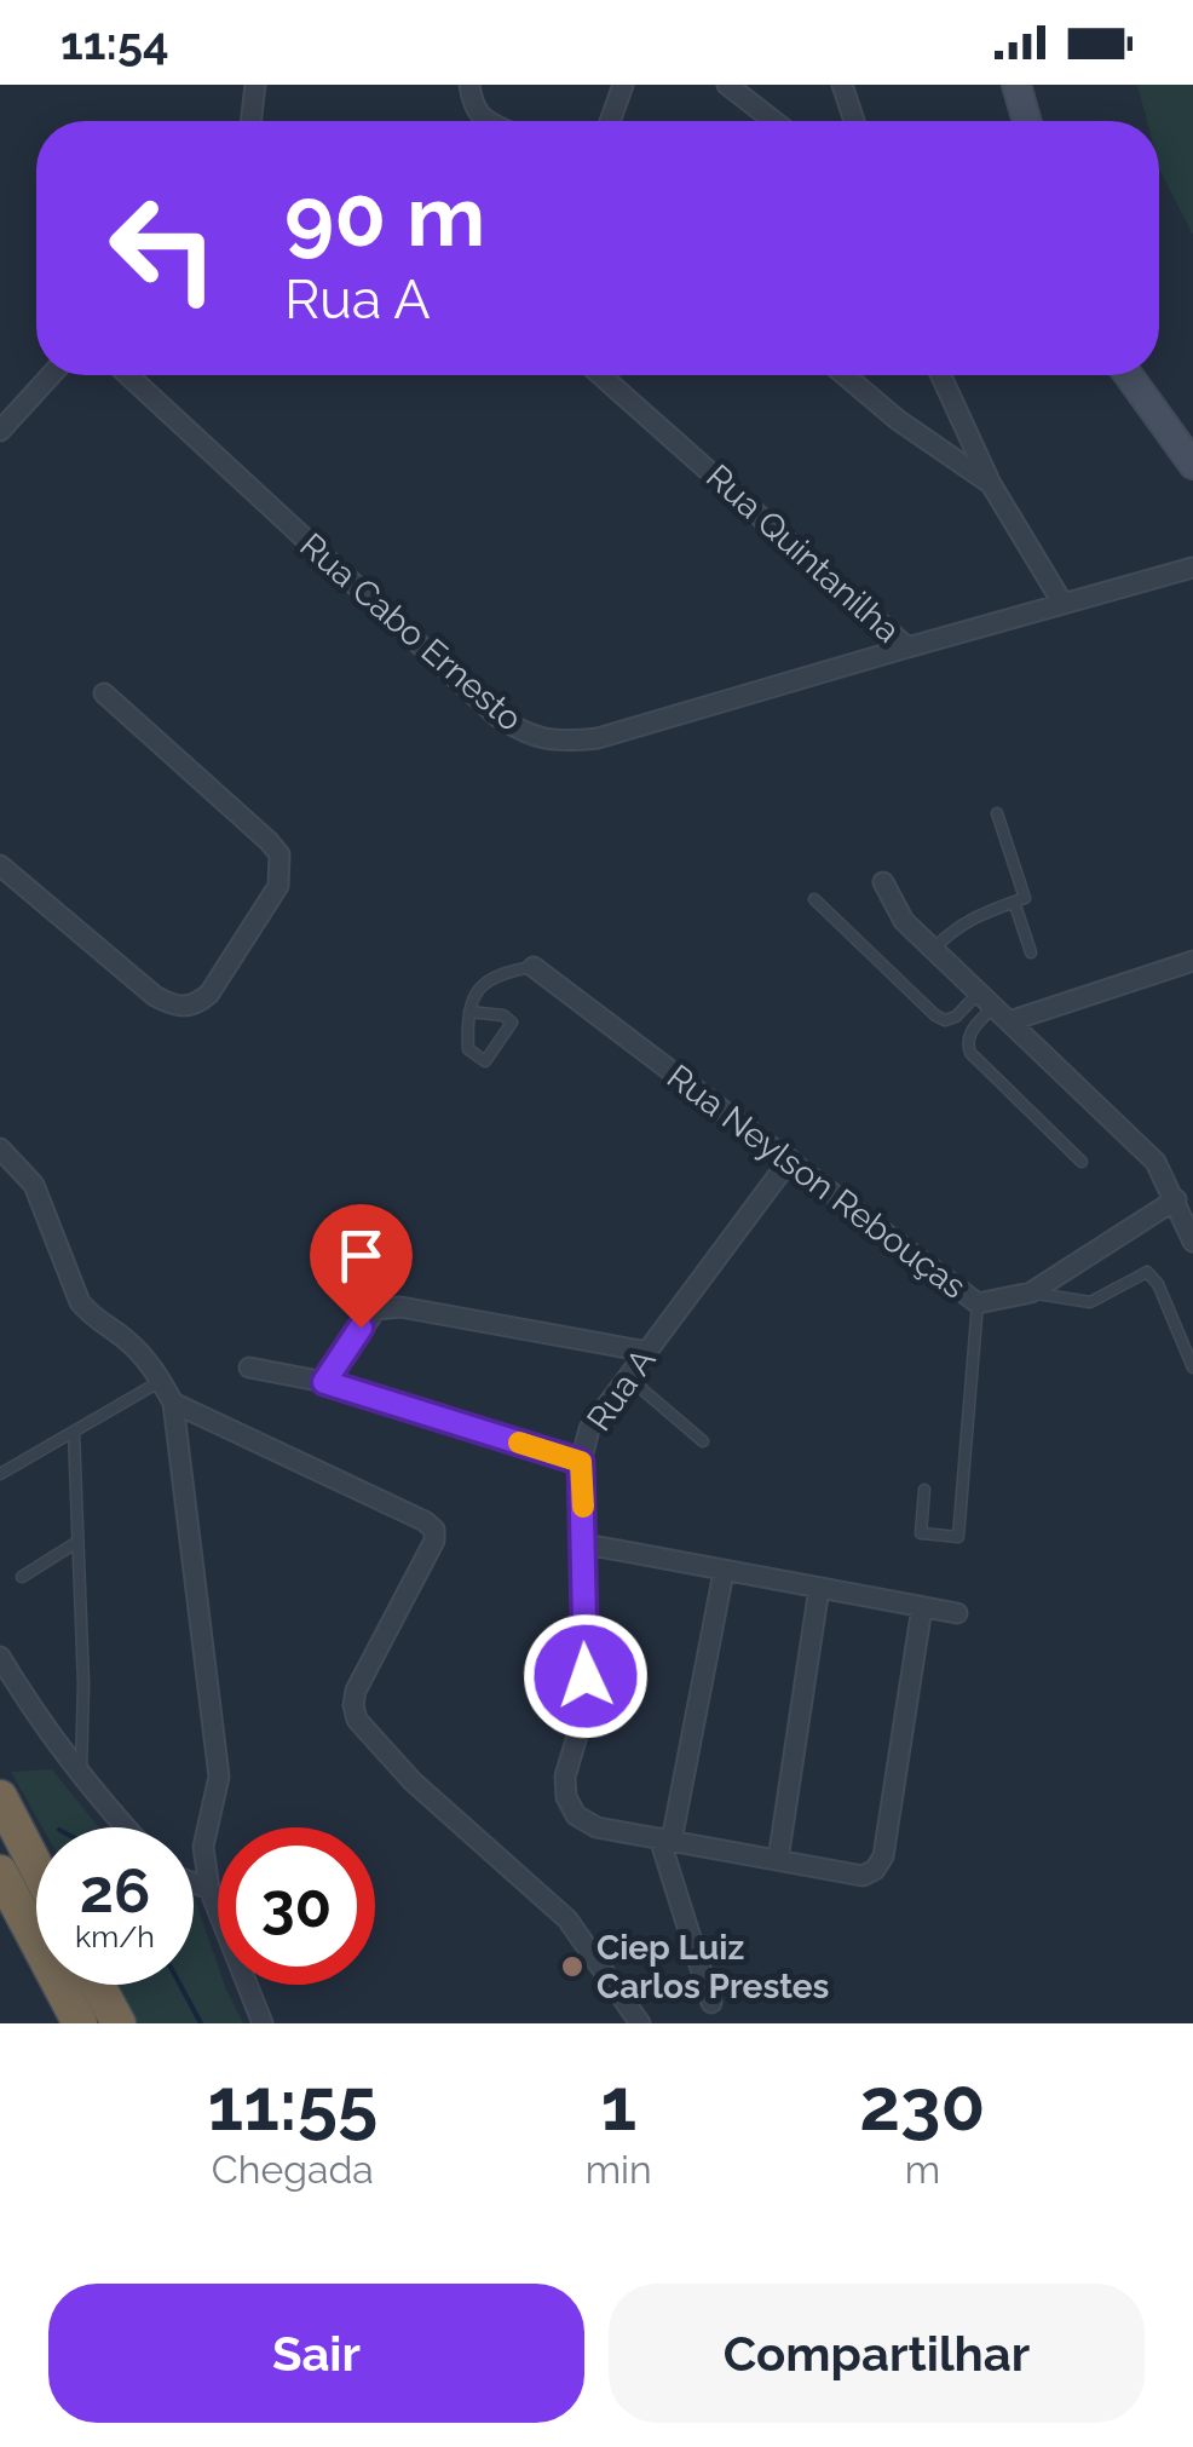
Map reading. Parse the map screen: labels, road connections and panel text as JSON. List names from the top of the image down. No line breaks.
{"streets":{"street":["Rua Quintanilha","Rua Cabo Ernesto","Rua Neylson Rebouças","Rua A"]},"crossings":[["Rua Quintanilha","Rua Cabo Ernesto"],["Rua Neylson Rebouças","Rua A"]],"places":["Ciep Luiz Carlos Prestes"],"page":{"status":"11:54","turn":["90 m","Rua A"],"speed":"26 km/h","limit":"30","eta":["11:55","Chegada","1","min","230","m"],"buttons":["Sair","Compartilhar"]}}
